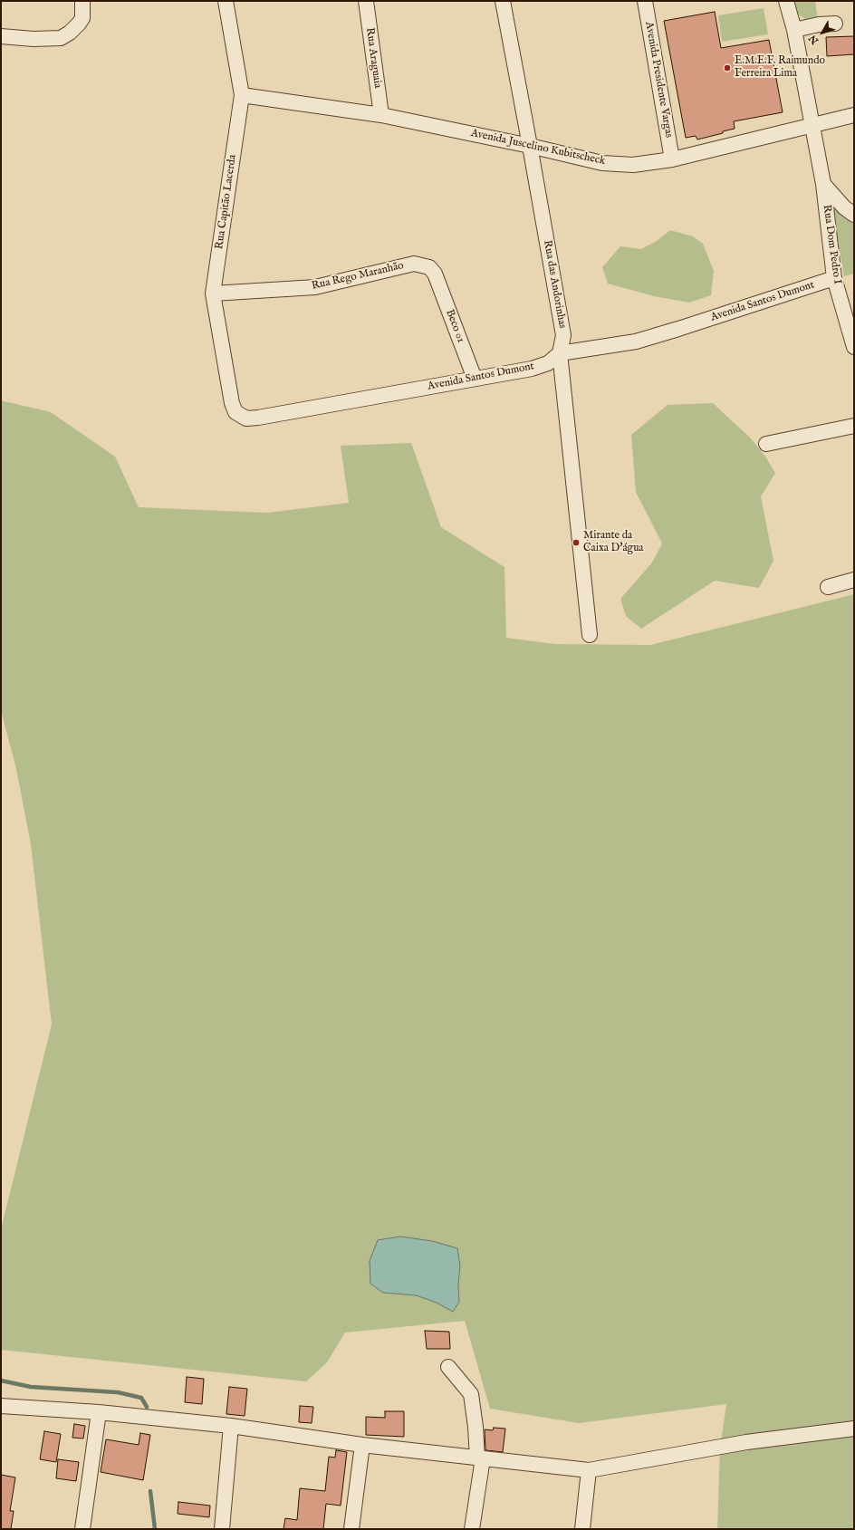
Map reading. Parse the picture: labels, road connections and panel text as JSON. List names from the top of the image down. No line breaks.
{"streets":{"street":["Rua Araguaia","Avenida Presidente Vargas","Avenida Juscelino Kubitscheck","Rua Capitão Lacerda","Rua Dom Pedro I","Rua Rego Maranhão","Rua das Andorinhas","Avenida Santos Dumont","Beco 01"]},"crossings":[["Rua Araguaia","Avenida Juscelino Kubitscheck"],["Avenida Presidente Vargas","Avenida Juscelino Kubitscheck"],["Avenida Juscelino Kubitscheck","Rua Capitão Lacerda"],["Avenida Juscelino Kubitscheck","Rua das Andorinhas"],["Rua Capitão Lacerda","Rua Rego Maranhão"],["Rua Capitão Lacerda","Avenida Santos Dumont"],["Rua Dom Pedro I","Avenida Santos Dumont"],["Rua Rego Maranhão","Beco 01"],["Rua das Andorinhas","Avenida Santos Dumont"],["Avenida Santos Dumont","Beco 01"]],"places":["E.M.E.F. Raimundo Ferreira Lima","Mirante da Caixa D'água"],"north":"bottom left"}
